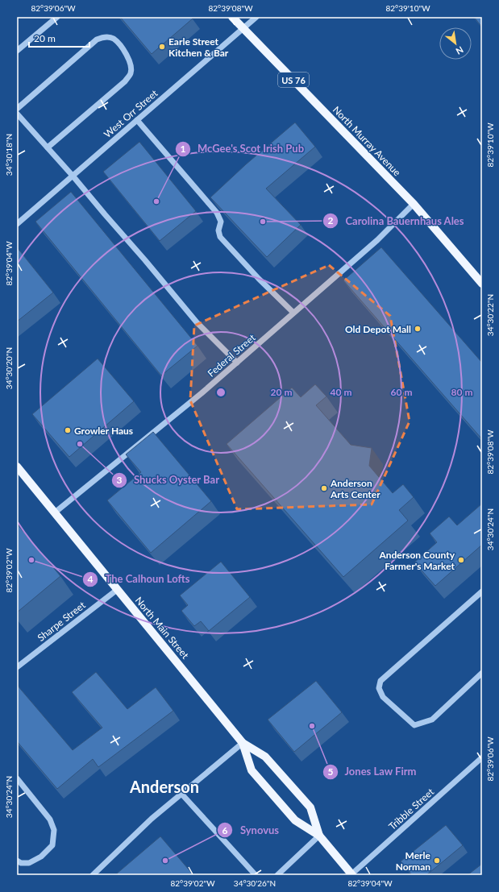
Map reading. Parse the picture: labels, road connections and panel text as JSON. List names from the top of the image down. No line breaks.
{"streets":{"main road":["US 76","North Murray Avenue","North Main Street"],"street":["West Orr Street","Federal Street","Sharpe Street","Tribble Street"]},"crossings":[["North Murray Avenue","Federal Street"],["Federal Street","North Main Street"],["Sharpe Street","North Main Street"],["North Main Street","Tribble Street"]],"districts":["Anderson"],"places":["Earle Street Kitchen & Bar","McGee's Scot Irish Pub","Carolina Bauernhaus Ales","Old Depot Mall","Growler Haus","Shucks Oyster Bar","Anderson Arts Center","The Calhoun Lofts","Anderson County Farmer's Market","Jones Law Firm","Synovus","Merle Norman"],"scale_bar":"20 m","north":"bottom right","coordinates":["82°39'06\"W","82°39'08\"W","82°39'10\"W","34°30'18\"N","82°39'04\"W","34°30'22\"N","34°30'20\"N","34°30'24\"N","82°39'02\"W","34°30'26\"N"],"rings":["20 m","40 m","60 m","80 m"]}
